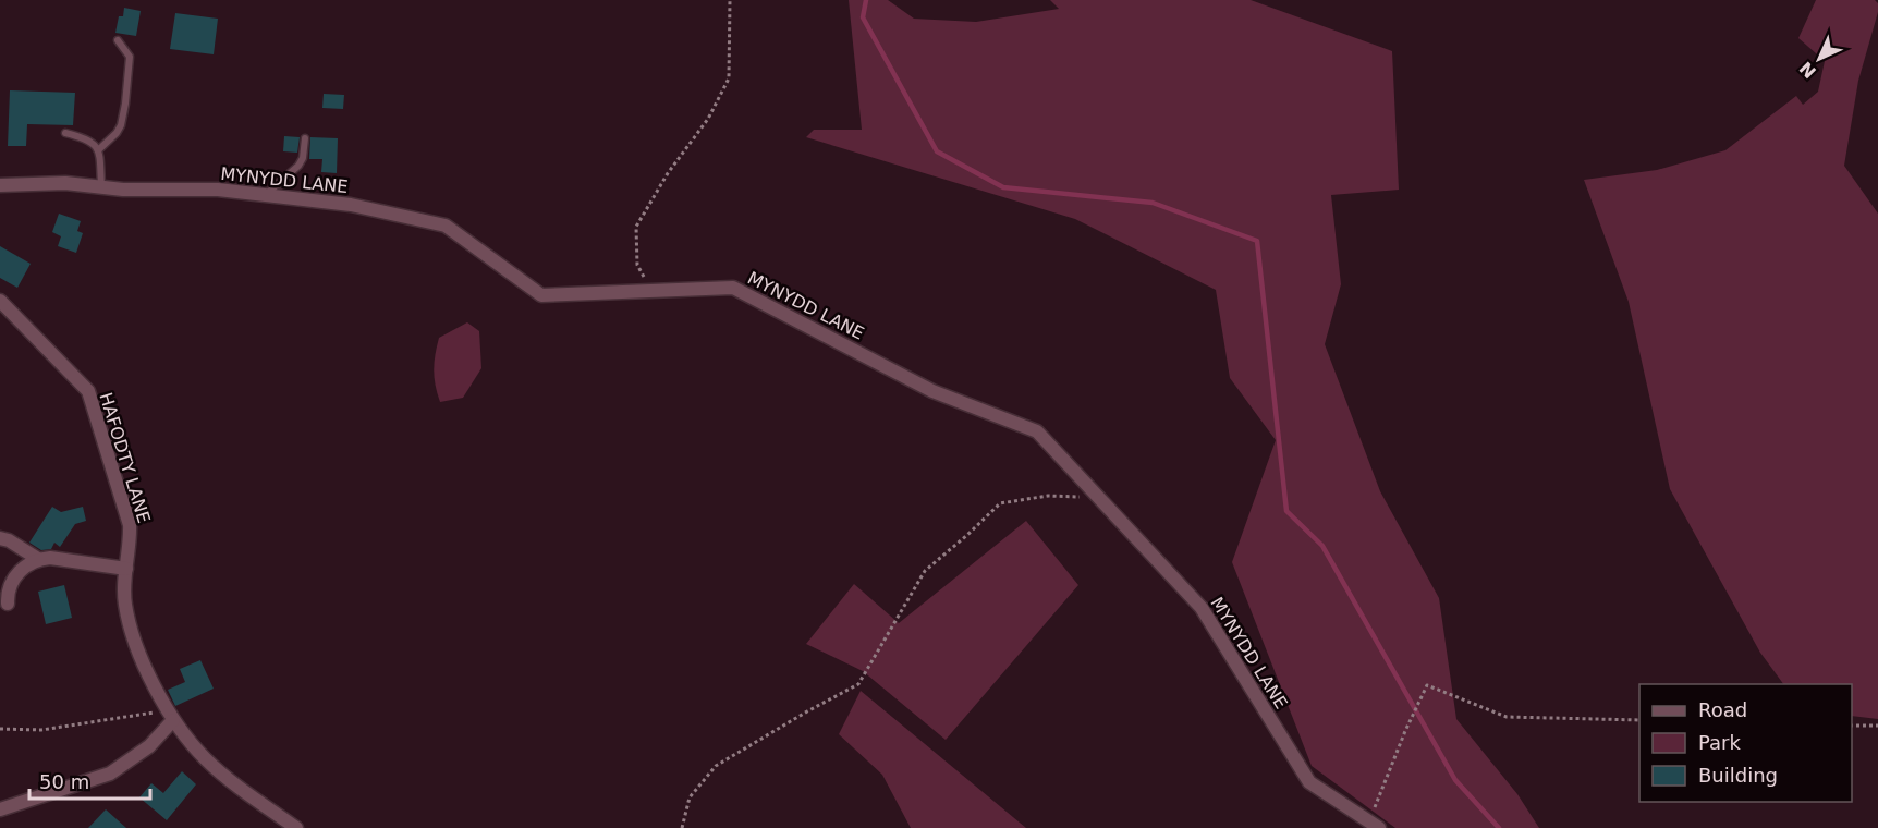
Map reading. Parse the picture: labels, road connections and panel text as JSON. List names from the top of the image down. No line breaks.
{"streets":{"street":["MYNYDD LANE","HAFODTY LANE"]},"legend":["Road","Park","Building"],"scale_bar":"50 m","north":"bottom left"}
